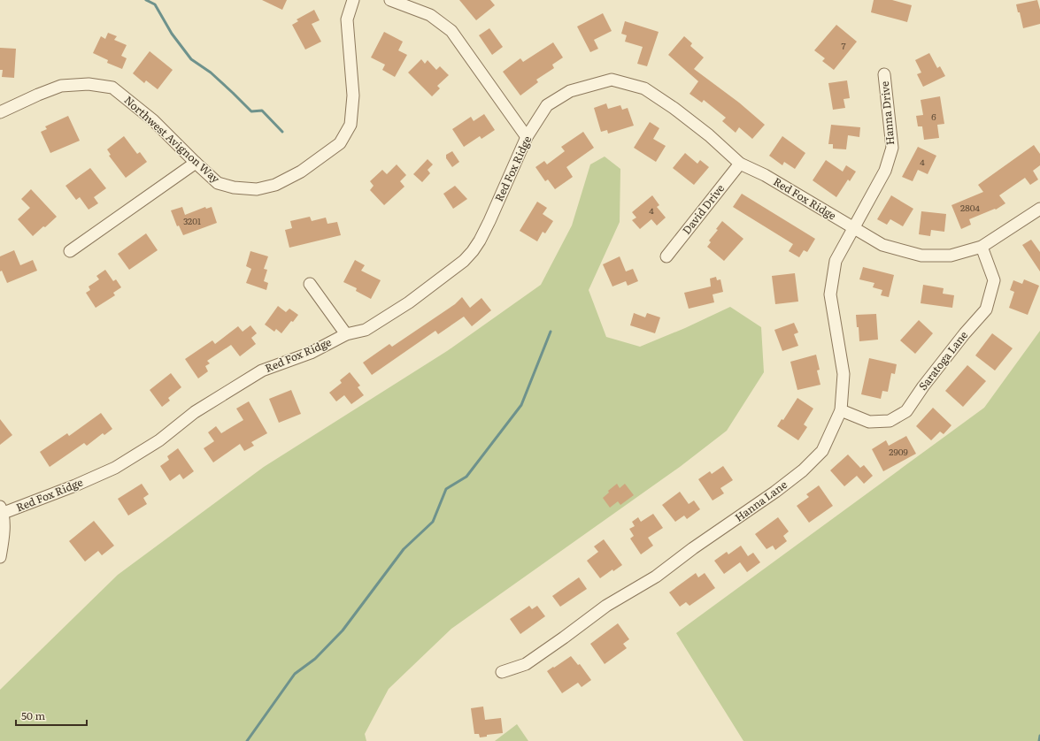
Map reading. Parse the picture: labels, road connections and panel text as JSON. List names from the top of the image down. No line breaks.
{"streets":{"street":["Hanna Drive","Northwest Avignon Way","Red Fox Ridge","David Drive","Saratoga Lane","Hanna Lane"]},"crossings":[["Hanna Drive","Red Fox Ridge"],["Hanna Drive","Hanna Lane"],["Red Fox Ridge","David Drive"],["Red Fox Ridge","Saratoga Lane"],["Red Fox Ridge","Hanna Lane"],["Saratoga Lane","Hanna Lane"]],"house_numbers":["7","6","4","2804","4","3201","2909"],"scale_bar":"50 m"}
